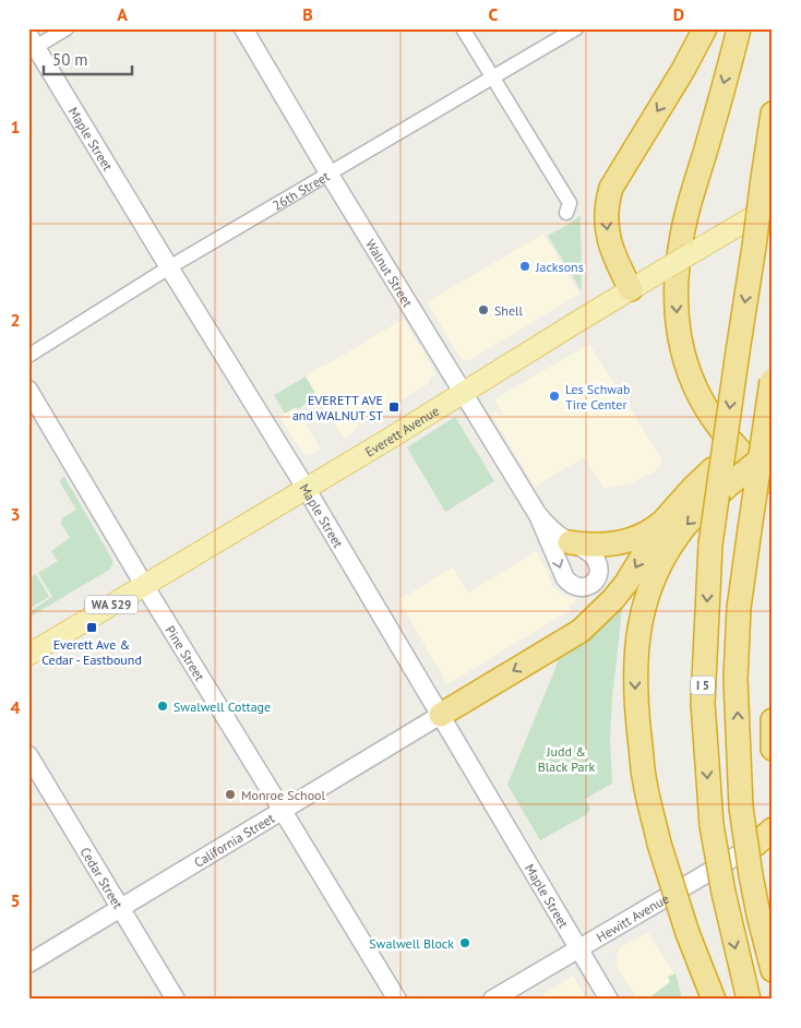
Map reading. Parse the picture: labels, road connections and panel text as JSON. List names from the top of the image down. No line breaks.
{"streets":{"highway":["I 5"],"main road":["Everett Avenue","WA 529"],"street":["Maple Street","26th Street","Walnut Street","Pine Street","California Street","Cedar Street","Hewitt Avenue"]},"crossings":[["Maple Street","26th Street"],["Maple Street","Everett Avenue"],["Maple Street","California Street"],["Maple Street","Hewitt Avenue"],["26th Street","Walnut Street"],["Walnut Street","Everett Avenue"],["Everett Avenue","Pine Street"],["Pine Street","California Street"],["California Street","Cedar Street"]],"parks":["Judd & Black Park"],"places":{"other":["Jacksons","Shell","Les Schwab Tire Center","Swalwell Cottage","Monroe School","Swalwell Block"],"transit":["EVERETT AVE and WALNUT ST","Everett Ave & Cedar - Eastbound"]},"scale_bar":"50 m","grid":{"columns":["A","B","C","D"],"rows":["1","2","3","4","5"]}}
